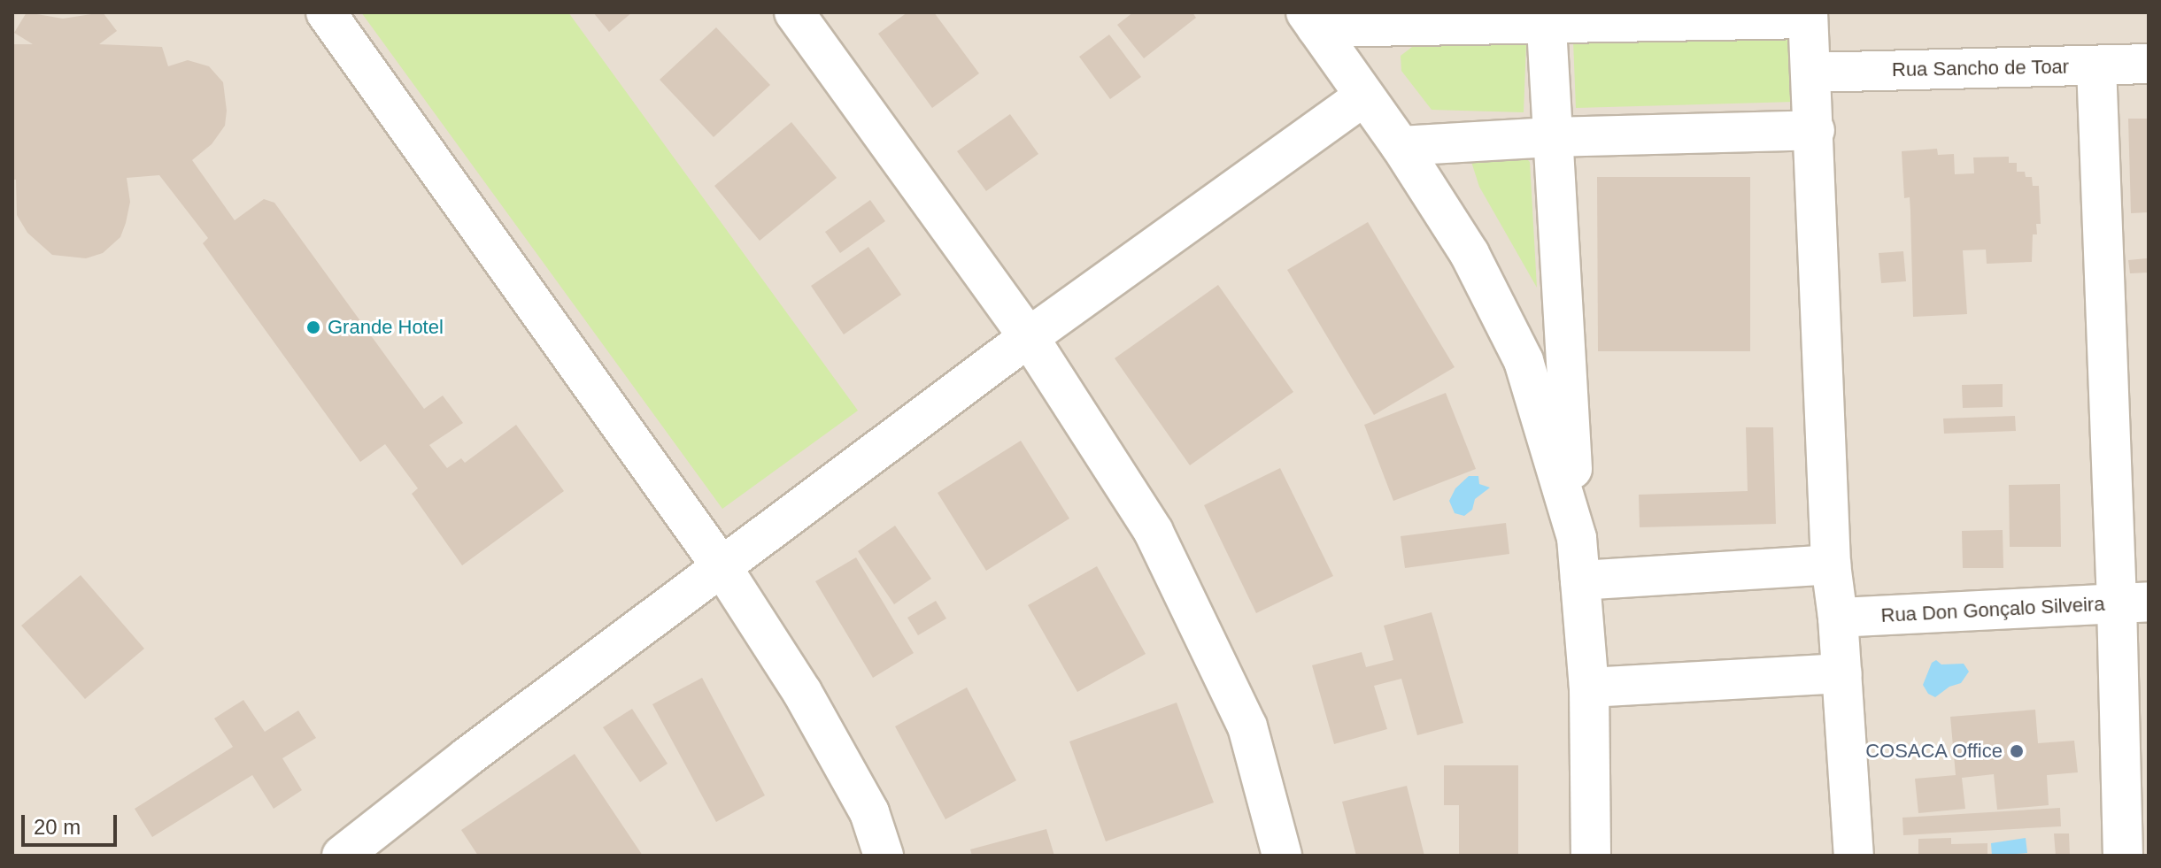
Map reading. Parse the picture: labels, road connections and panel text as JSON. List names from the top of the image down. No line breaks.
{"streets":{"street":["Rua Sancho de Toar","Rua Don Gonçalo Silveira"]},"places":["Grande Hotel","COSACA Office"],"scale_bar":"20 m"}
